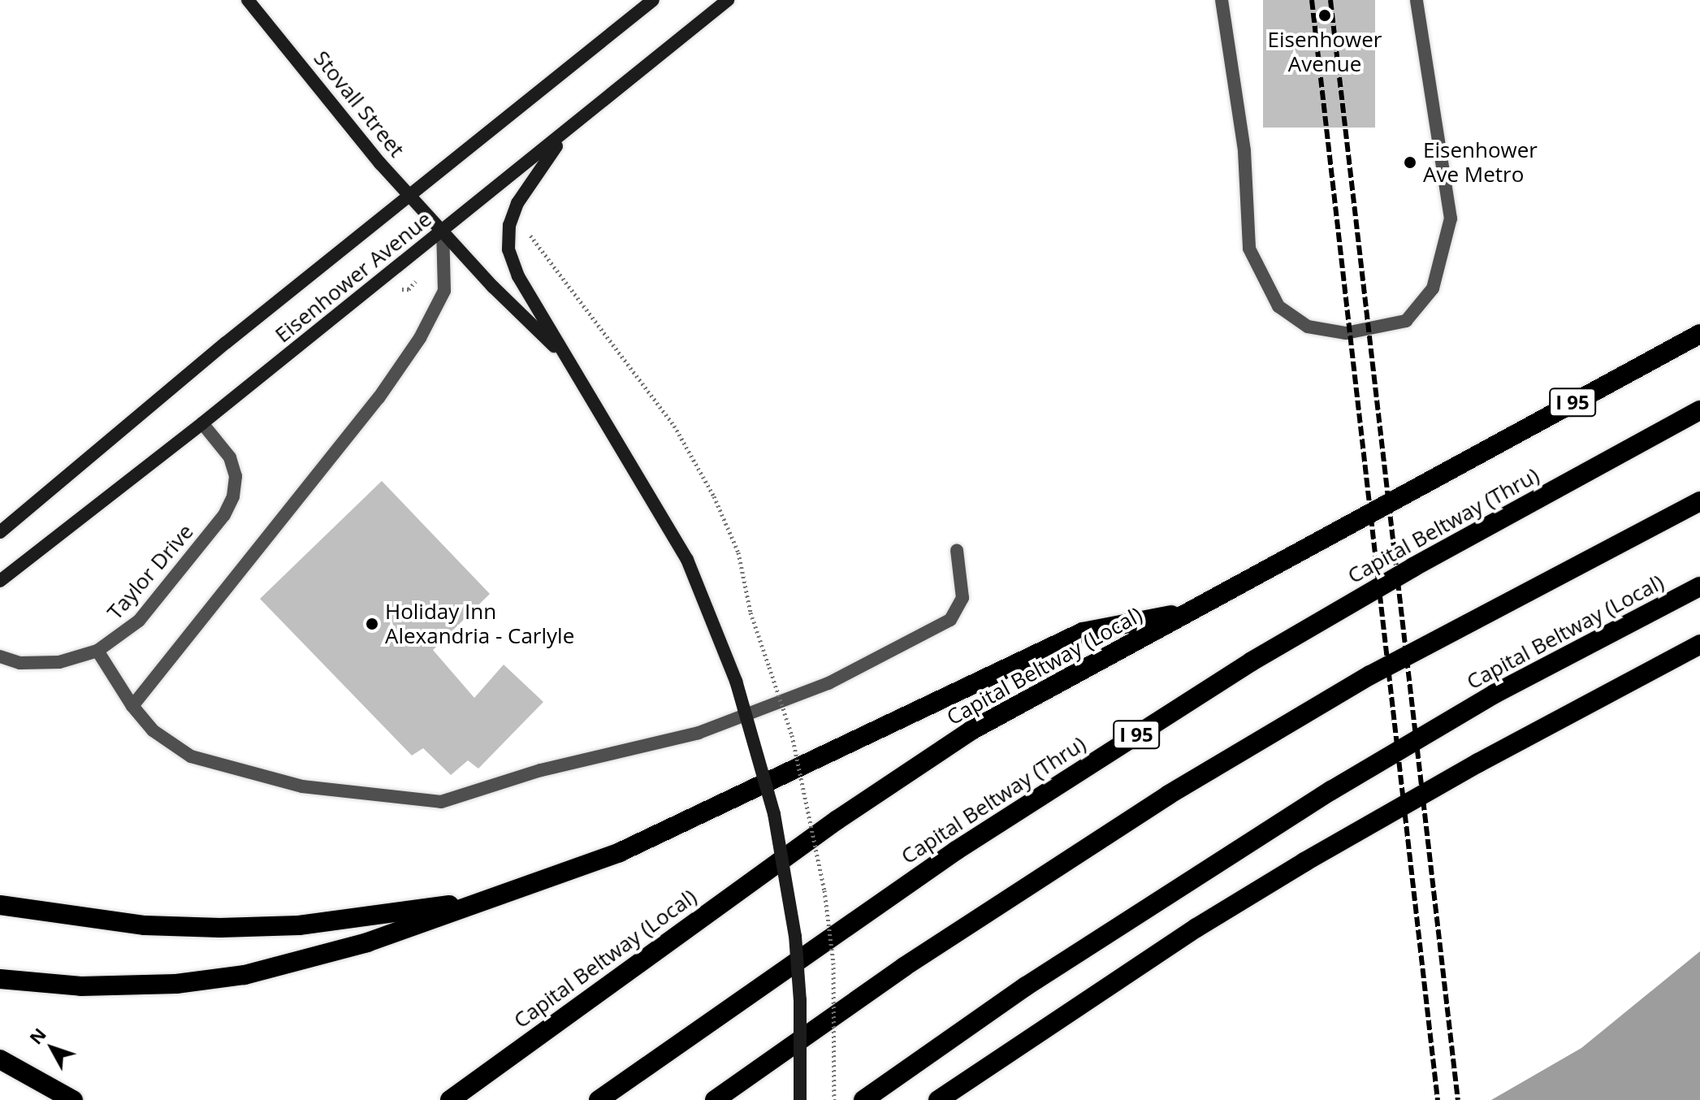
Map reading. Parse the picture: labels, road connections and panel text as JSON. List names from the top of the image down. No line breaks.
{"streets":{"highway":["I 95","Capital Beltway (Thru)","Capital Beltway (Local)"],"main road":["Stovall Street","Eisenhower Avenue"],"street":["Taylor Drive"]},"crossings":[["Stovall Street","Eisenhower Avenue"],["Eisenhower Avenue","Taylor Drive"]],"places":["Eisenhower Avenue","Eisenhower Ave Metro","Holiday Inn Alexandria - Carlyle"],"north":"top left"}
